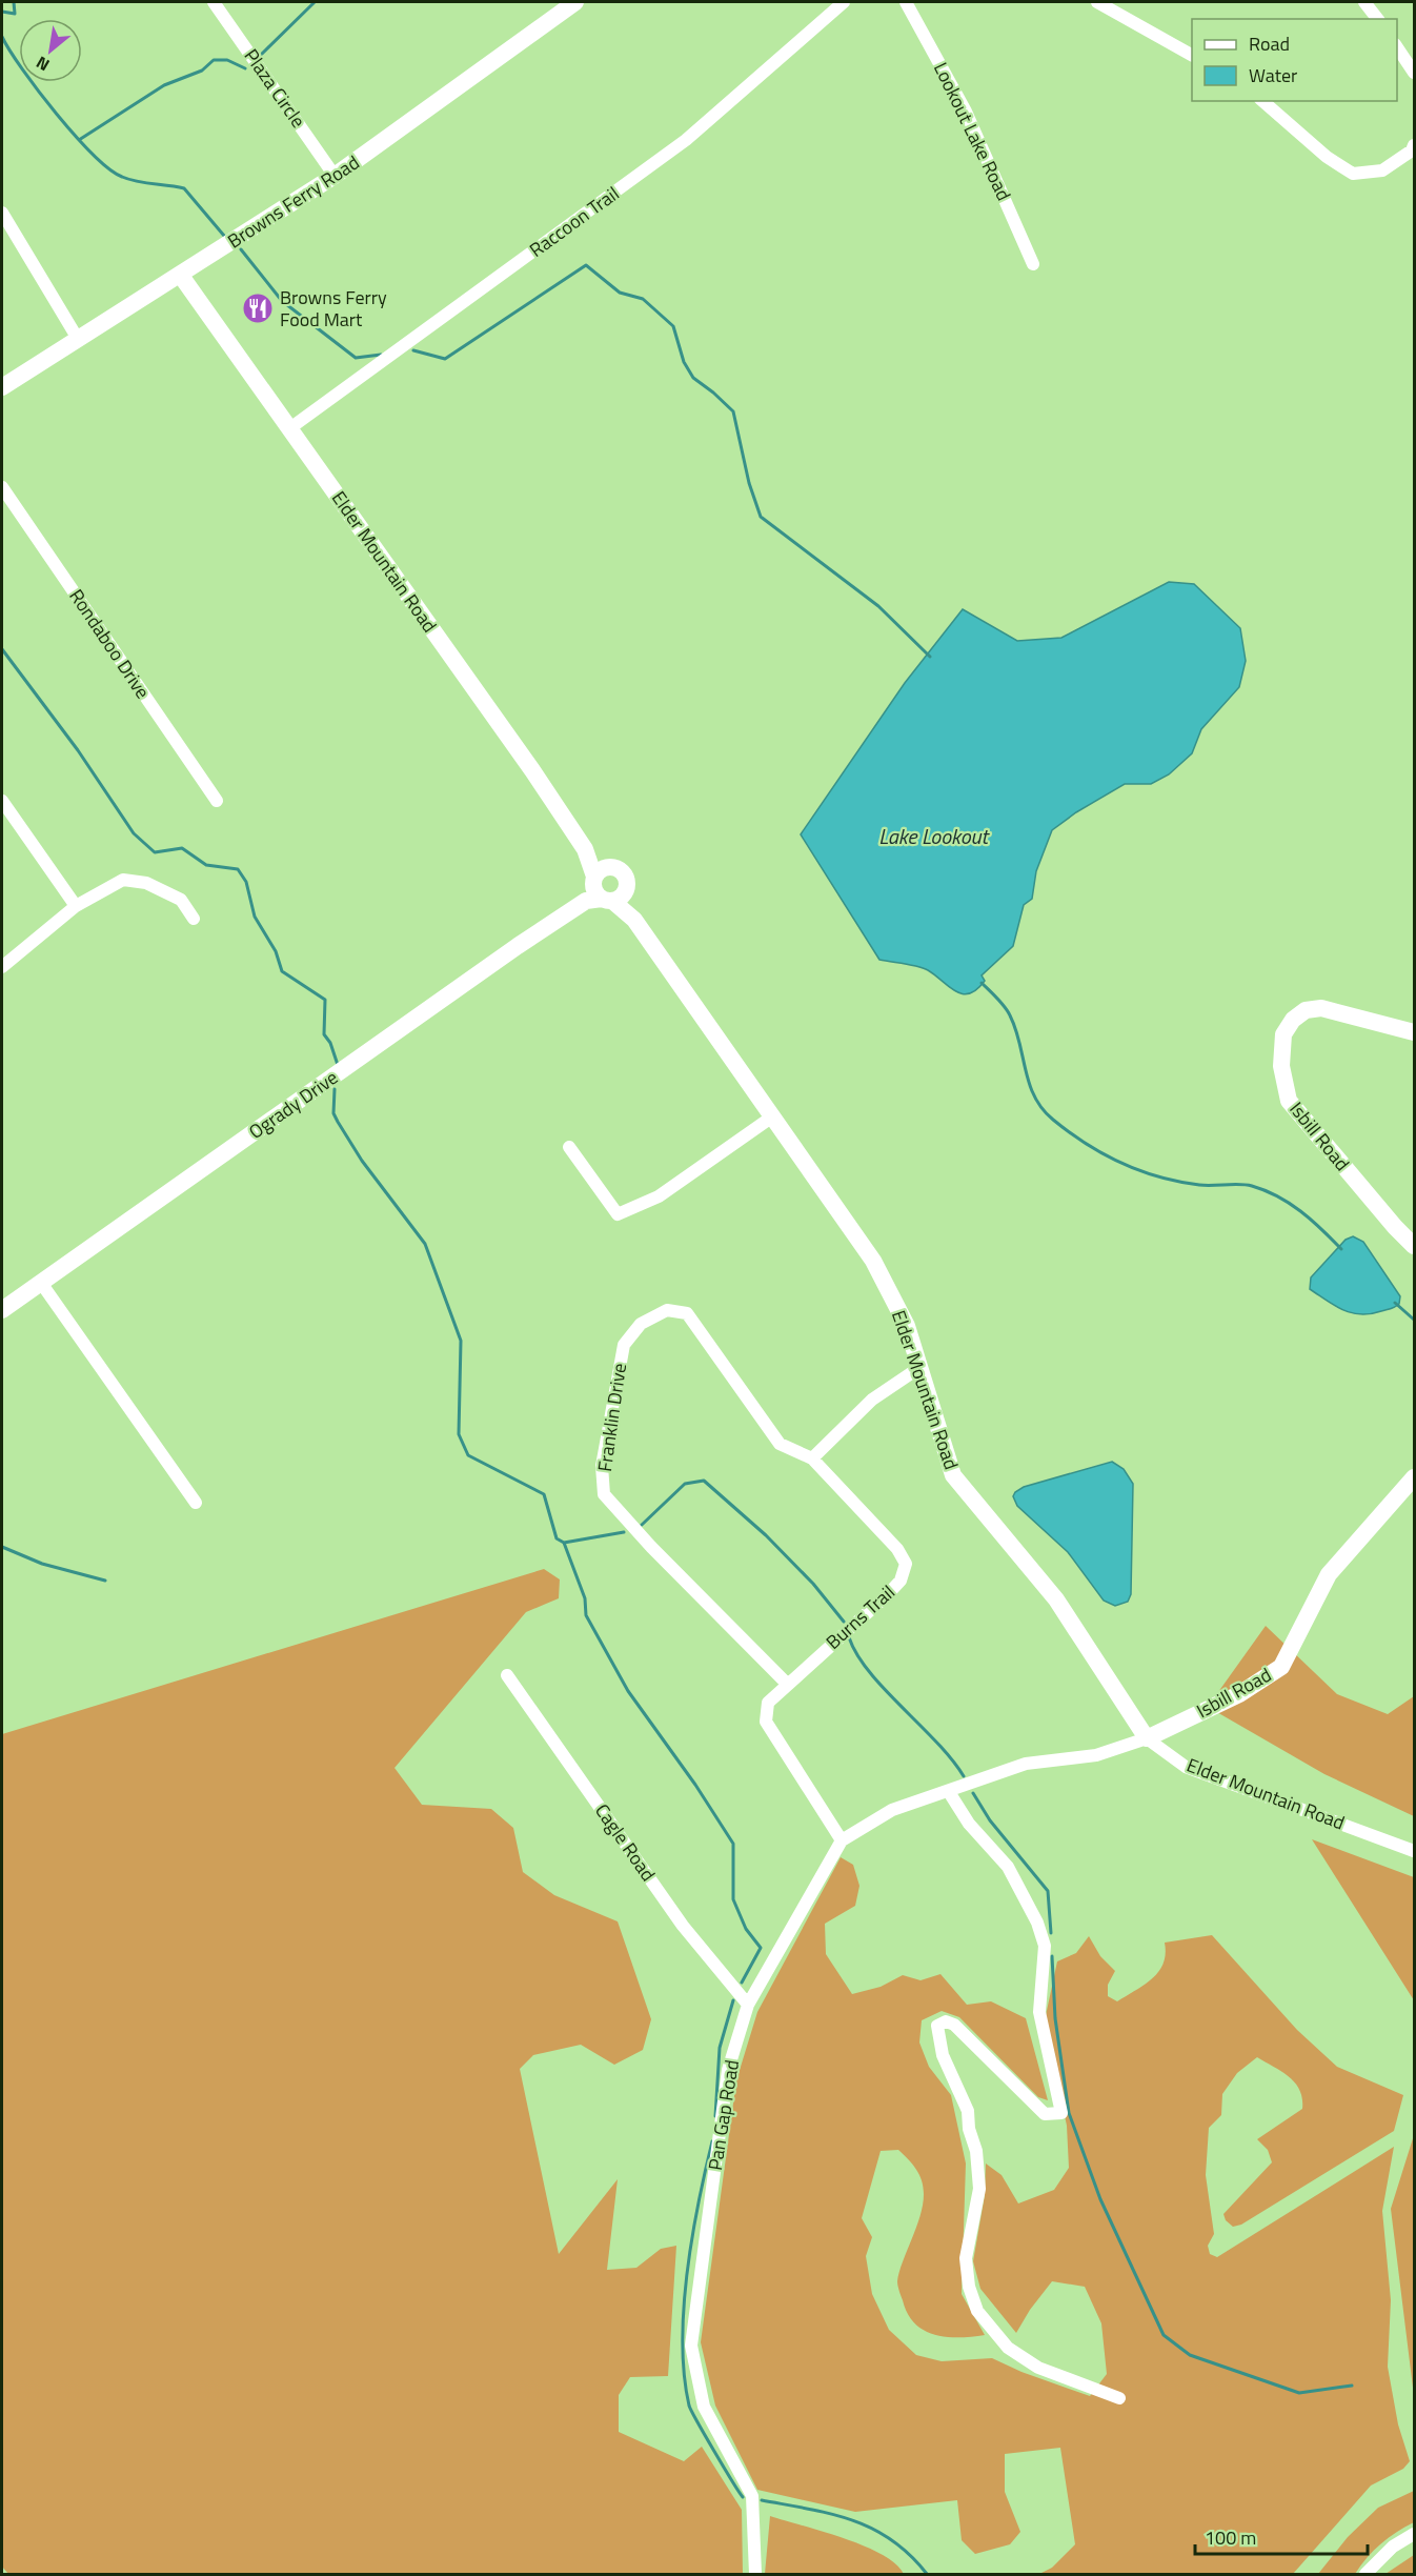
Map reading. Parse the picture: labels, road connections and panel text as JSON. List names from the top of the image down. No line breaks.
{"streets":{"street":["Plaza Circle","Lookout Lake Road","Browns Ferry Road","Raccoon Trail","Elder Mountain Road","Rondaboo Drive","Ogrady Drive","Isbill Road","Franklin Drive","Burns Trail","Cagle Road","Pan Gap Road"]},"crossings":[["Plaza Circle","Browns Ferry Road"],["Browns Ferry Road","Elder Mountain Road"],["Raccoon Trail","Elder Mountain Road"],["Elder Mountain Road","Ogrady Drive"],["Elder Mountain Road","Isbill Road"],["Elder Mountain Road","Pan Gap Road"],["Isbill Road","Pan Gap Road"],["Franklin Drive","Burns Trail"],["Cagle Road","Pan Gap Road"]],"water":["Lake Lookout"],"places":{"restaurant":["Browns Ferry Food Mart"]},"legend":["Road","Water"],"scale_bar":"100 m","north":"bottom left"}
